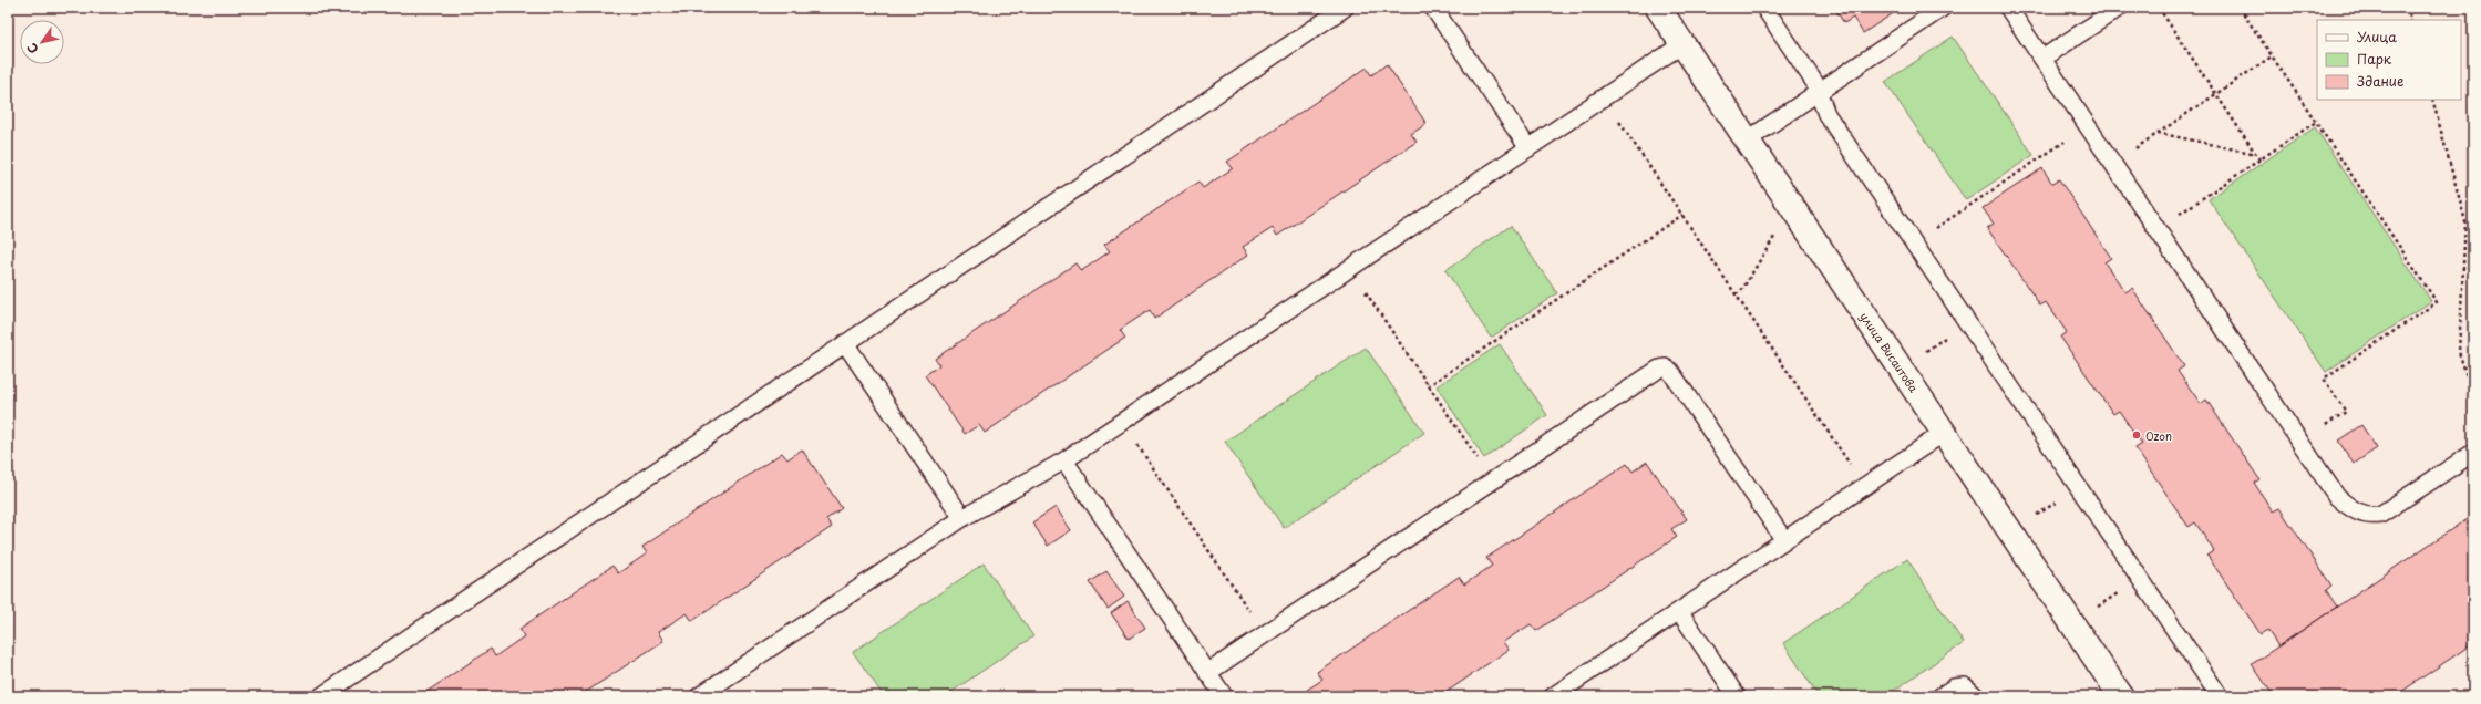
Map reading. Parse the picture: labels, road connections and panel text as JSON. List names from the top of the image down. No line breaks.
{"streets":{"street":["улица Висаитова"]},"places":["Ozon"],"legend":["Улица","Парк","Здание"],"north":"bottom left"}
